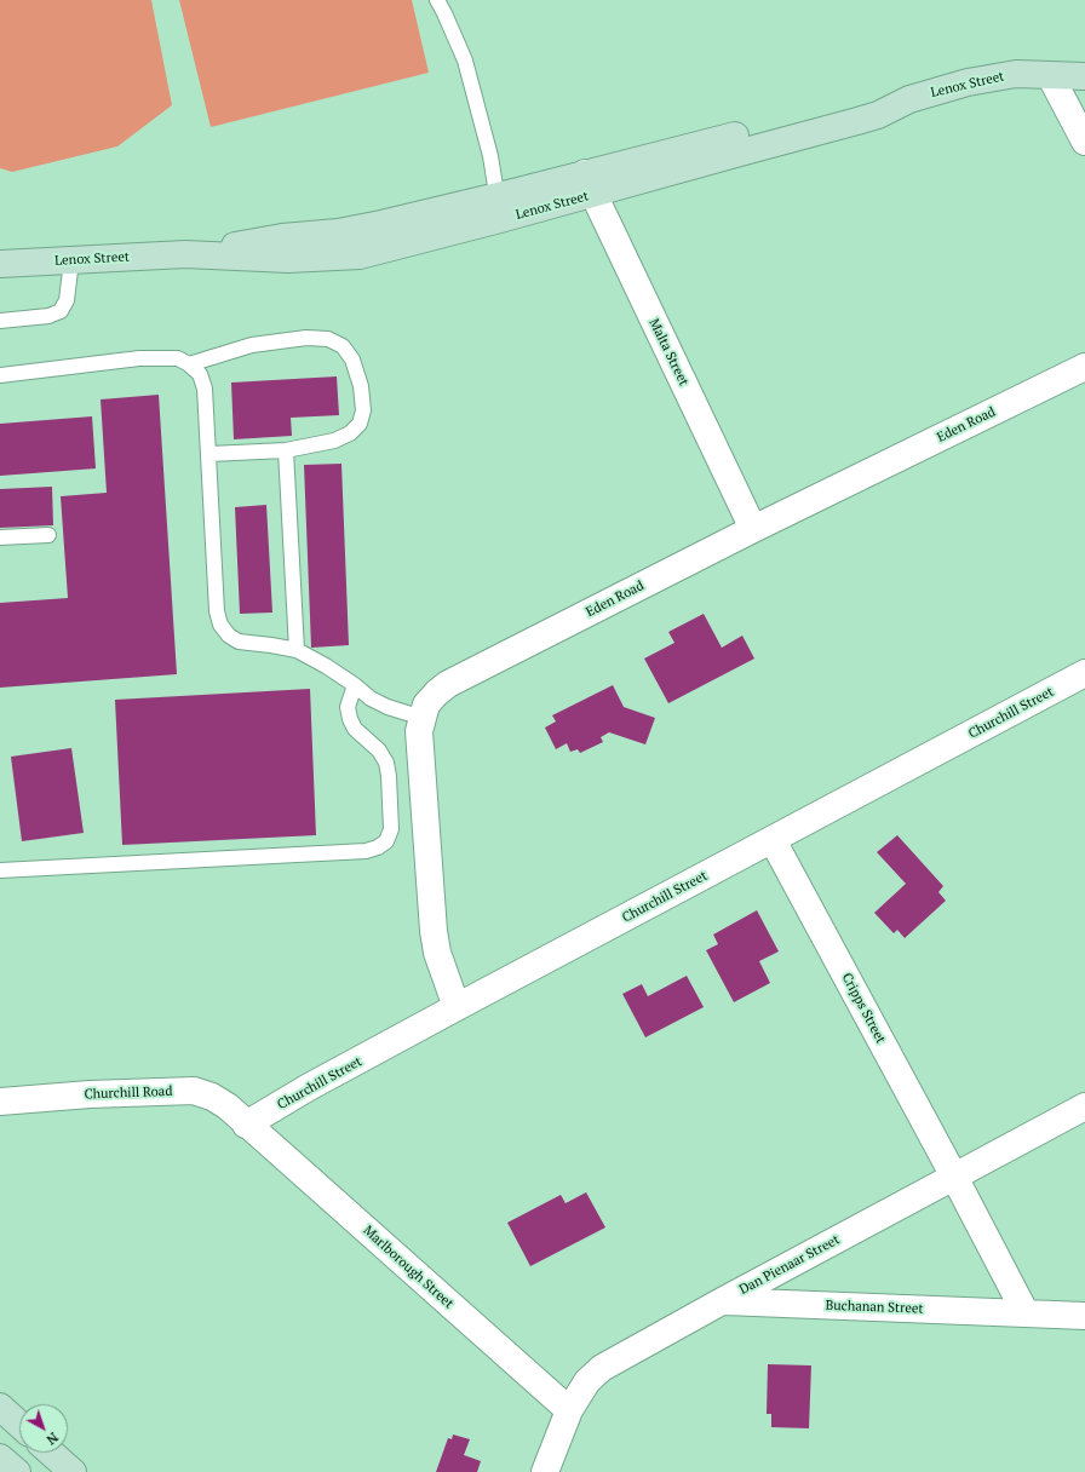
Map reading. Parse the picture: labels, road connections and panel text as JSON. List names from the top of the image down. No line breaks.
{"streets":{"street":["Lenox Street","Malta Street","Eden Road","Churchill Street","Cripps Street","Churchill Road","Dan Pienaar Street","Marlborough Street","Buchanan Street"]},"crossings":[["Lenox Street","Malta Street"],["Malta Street","Eden Road"],["Eden Road","Churchill Street"],["Churchill Street","Cripps Street"],["Churchill Street","Churchill Road"],["Churchill Street","Marlborough Street"],["Cripps Street","Dan Pienaar Street"],["Churchill Road","Marlborough Street"],["Dan Pienaar Street","Marlborough Street"],["Dan Pienaar Street","Buchanan Street"]],"north":"bottom right"}
